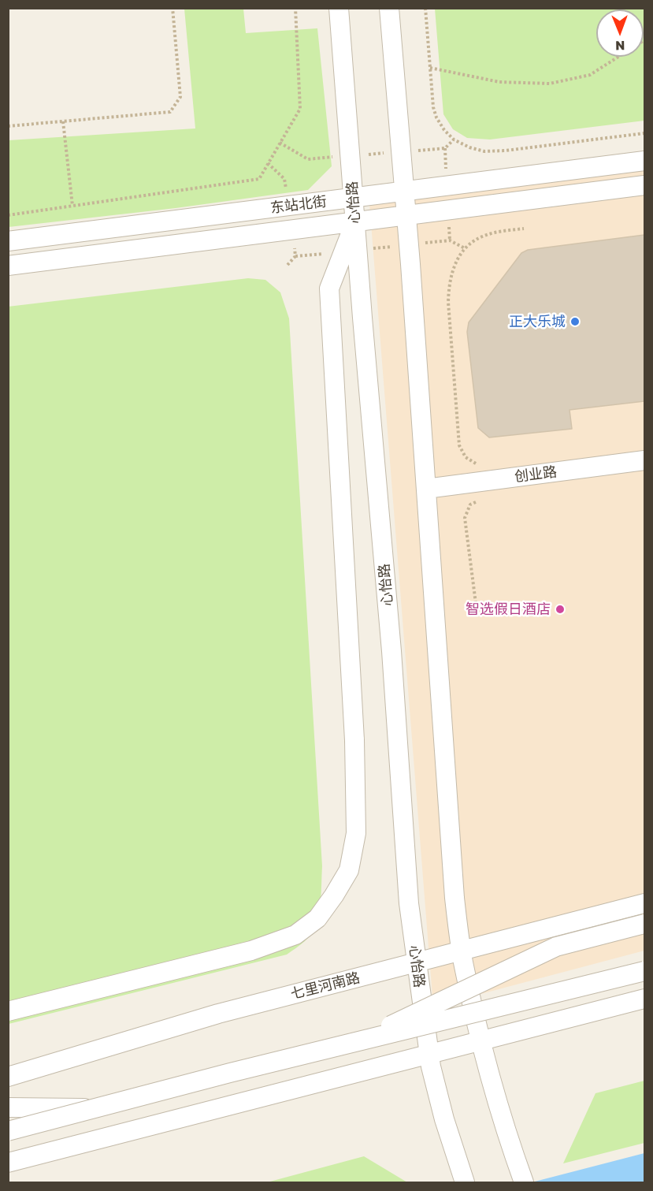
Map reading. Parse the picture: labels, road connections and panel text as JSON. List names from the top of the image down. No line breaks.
{"streets":{"street":["心怡路","东站北街","创业路","七里河南路"]},"crossings":[["心怡路","东站北街"],["心怡路","七里河南路"]],"places":["正大乐城","智选假日酒店"],"north":"bottom"}
